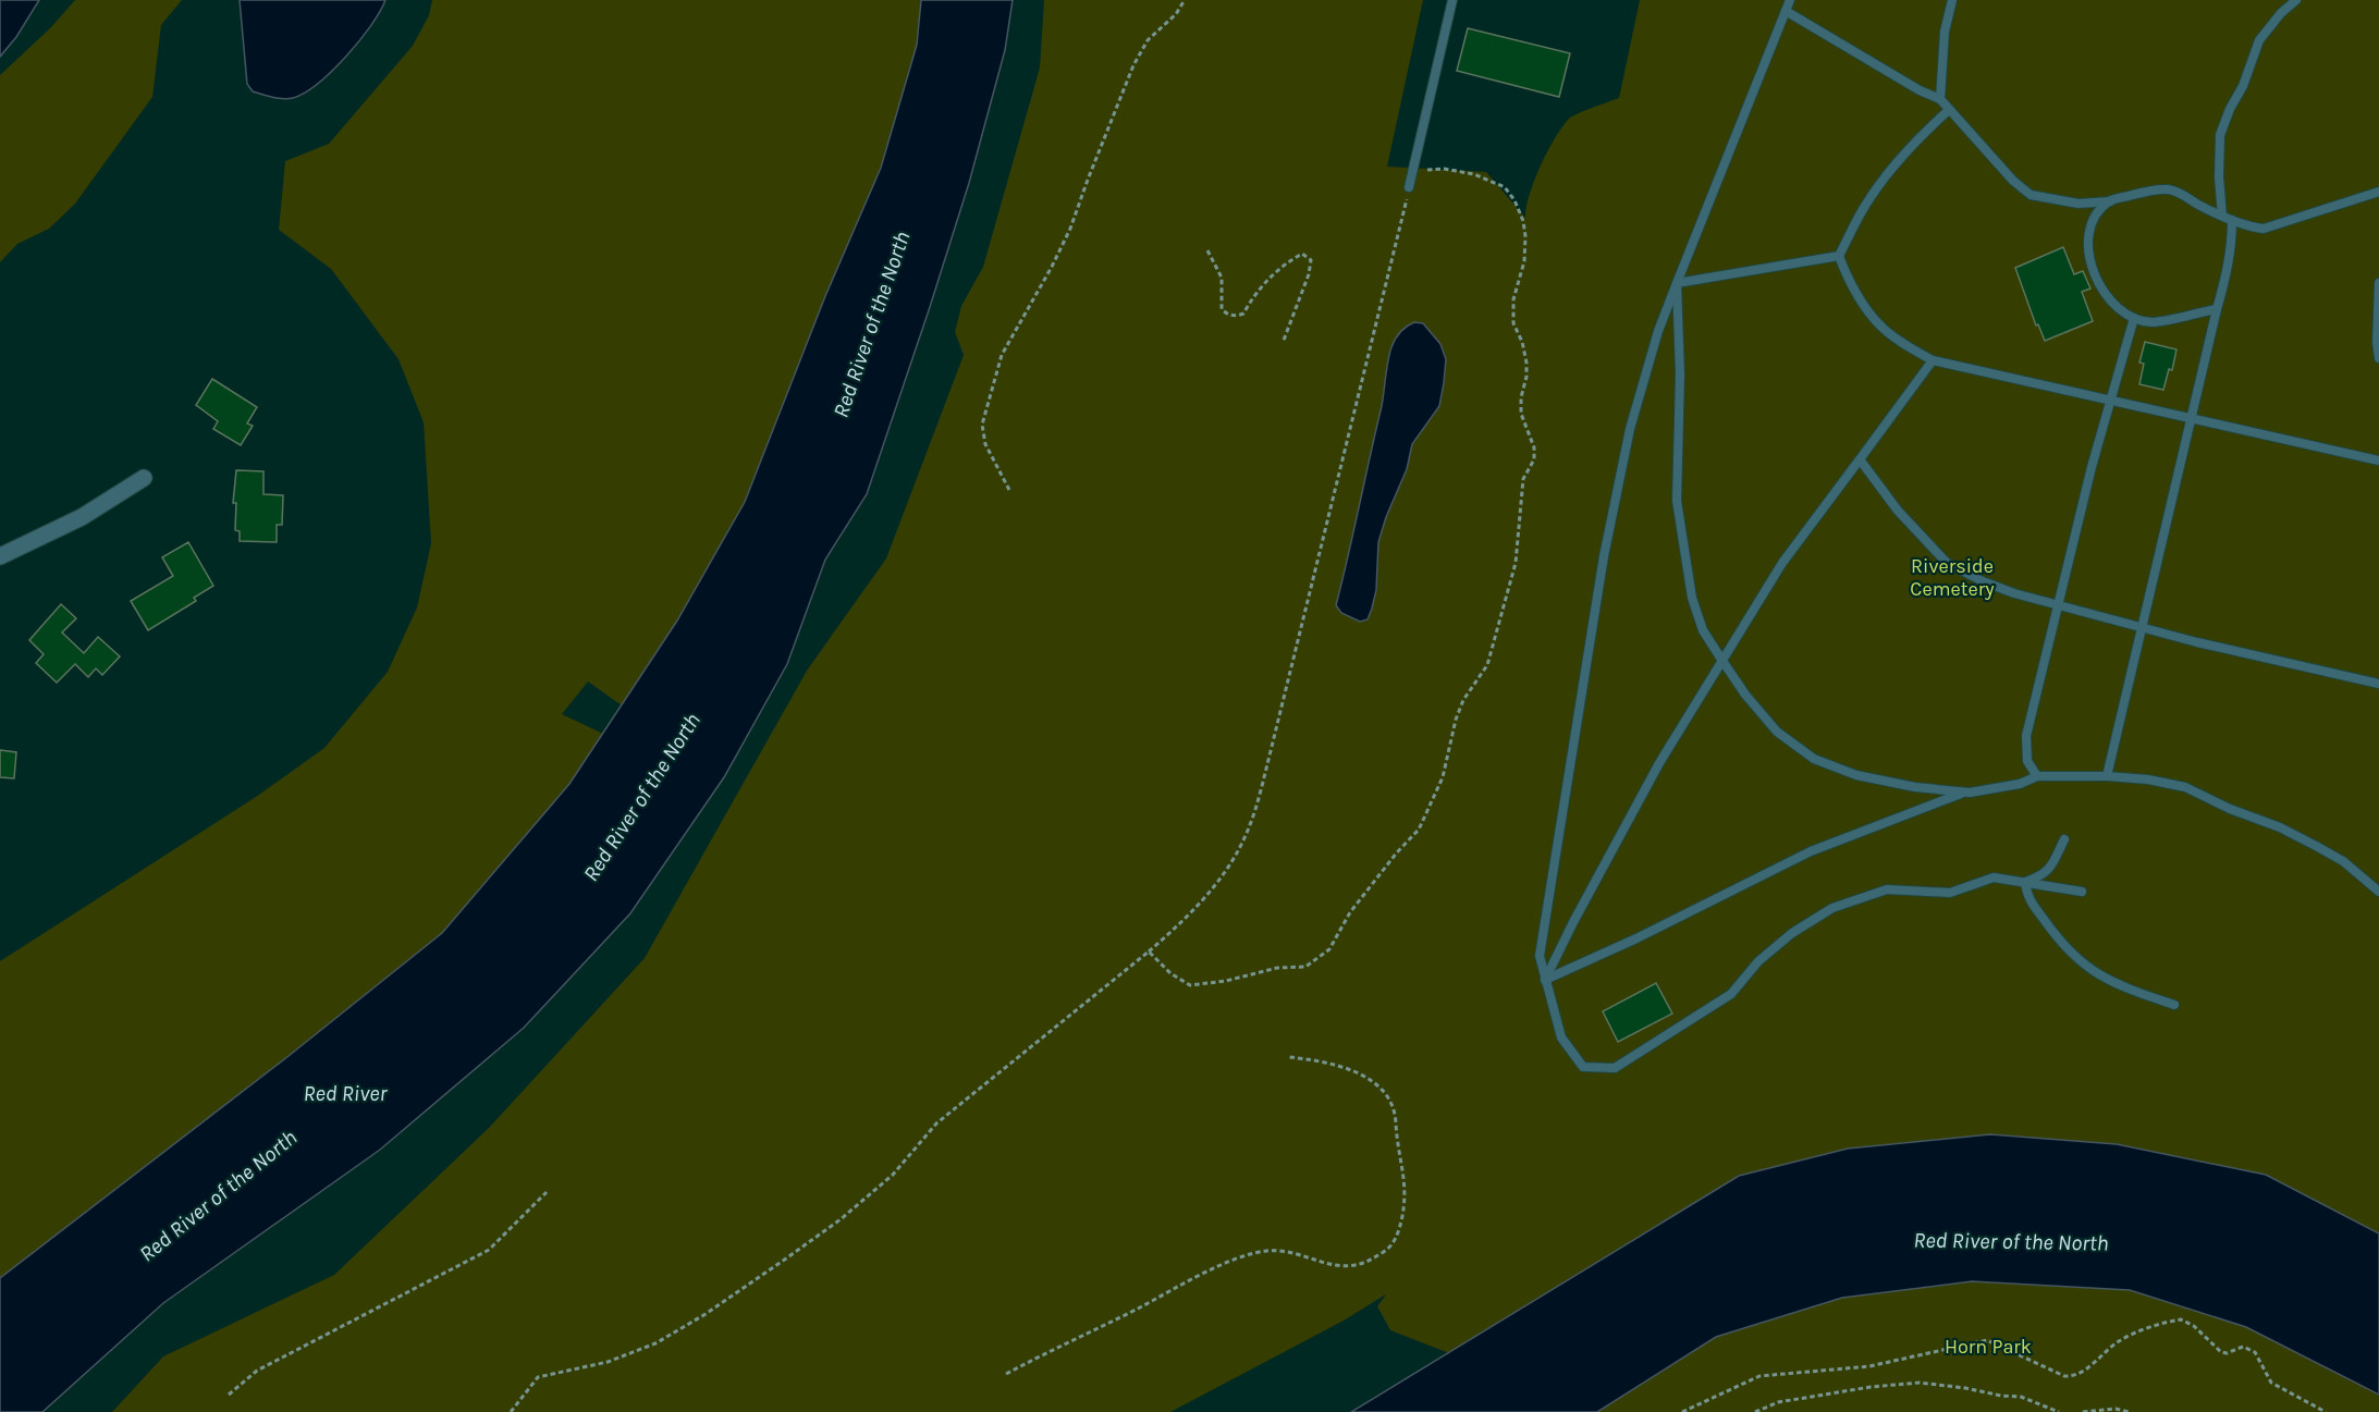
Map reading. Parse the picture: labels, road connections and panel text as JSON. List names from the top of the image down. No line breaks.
{"water":["Red River of the North","Red River"],"parks":["Riverside Cemetery","Horn Park"]}
